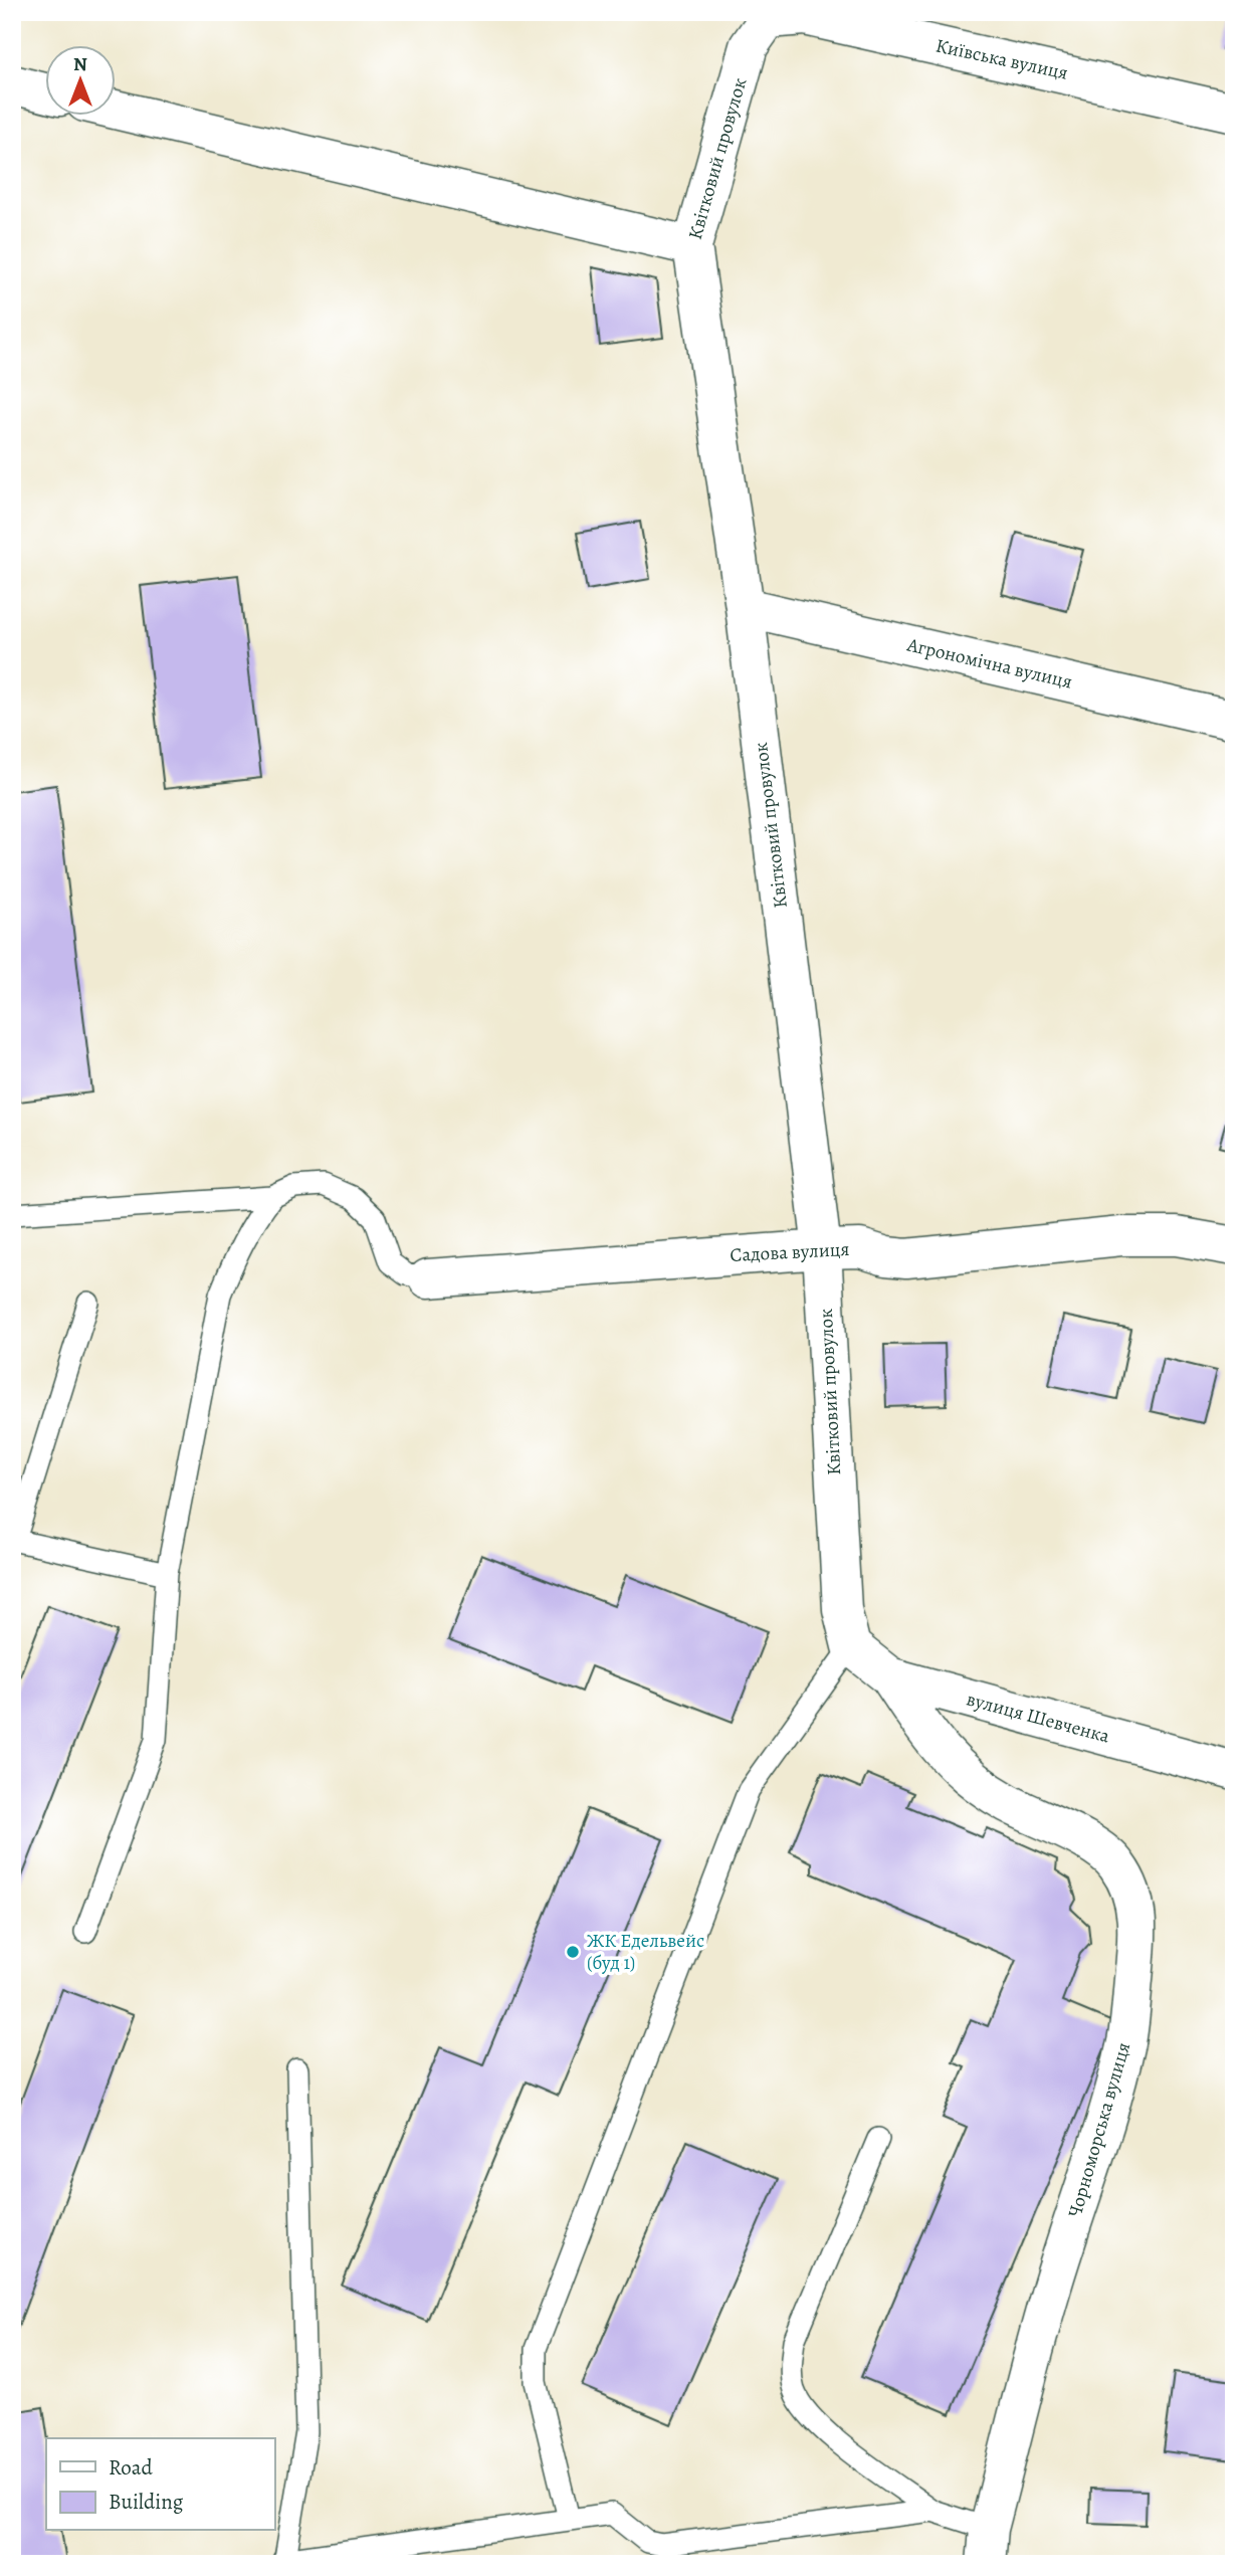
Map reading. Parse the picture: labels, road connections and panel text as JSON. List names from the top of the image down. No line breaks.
{"streets":{"street":["Київська вулиця","Квітковий провулок","Агрономічна вулиця","Садова вулиця","вулиця Шевченка","Чорноморська вулиця"]},"crossings":[["Київська вулиця","Квітковий провулок"],["Квітковий провулок","Агрономічна вулиця"],["Квітковий провулок","Садова вулиця"],["Квітковий провулок","вулиця Шевченка"],["вулиця Шевченка","Чорноморська вулиця"]],"places":["ЖК Едельвейс (буд 1)"],"legend":["Road","Building"],"north":"top"}
